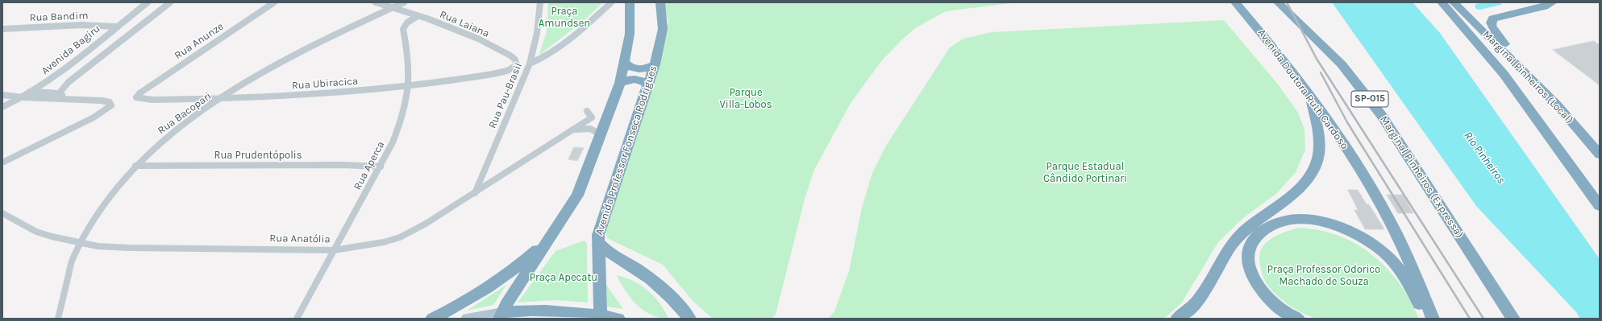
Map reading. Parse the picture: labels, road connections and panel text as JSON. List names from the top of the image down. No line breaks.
{"streets":{"highway":["Marginal Pinheiros (Local)","Avenida Doutora Ruth Cardoso","SP-015","Avenida Professor Fonseca Rodrigues","Marginal Pinheiros (Expressa)"],"street":["Rua Bandim","Rua Laiana","Rua Anunze","Avenida Bagiru","Rua Ubiracica","Rua Pau-Brasil","Rua Bacopari","Rua Prudentópolis","Rua Aperca","Rua Anatólia"]},"crossings":[["Rua Bandim","Avenida Bagiru"],["Rua Laiana","Rua Ubiracica"],["Rua Laiana","Rua Bacopari"],["Rua Laiana","Rua Aperca"],["Rua Anunze","Rua Ubiracica"],["Rua Ubiracica","Rua Bacopari"],["Rua Ubiracica","Rua Aperca"],["Rua Pau-Brasil","Rua Anatólia"],["Rua Bacopari","Rua Prudentópolis"],["Rua Bacopari","Rua Anatólia"],["Rua Prudentópolis","Rua Aperca"],["Rua Aperca","Rua Anatólia"]],"water":["Rio Pinheiros"],"parks":["Praça Amundsen","Parque Villa-Lobos","Parque Estadual Cândido Portinari","Praça Professor Odorico Machado de Souza","Praça Apecatu"]}
